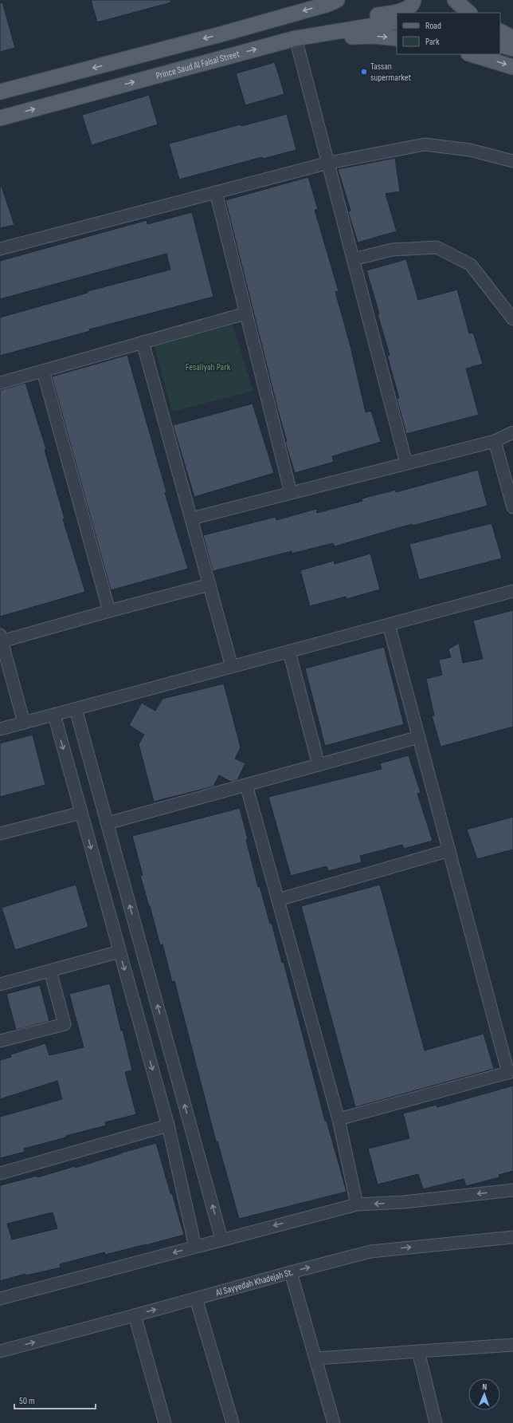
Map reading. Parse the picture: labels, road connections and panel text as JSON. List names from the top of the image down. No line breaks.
{"streets":{"main road":["Prince Saud Al Faisal Street"],"street":["Al Sayyedah Khadejah St."]},"parks":["Fesaliyah Park"],"places":["Tassan supermarket"],"legend":["Road","Park"],"scale_bar":"50 m","north":"top"}
